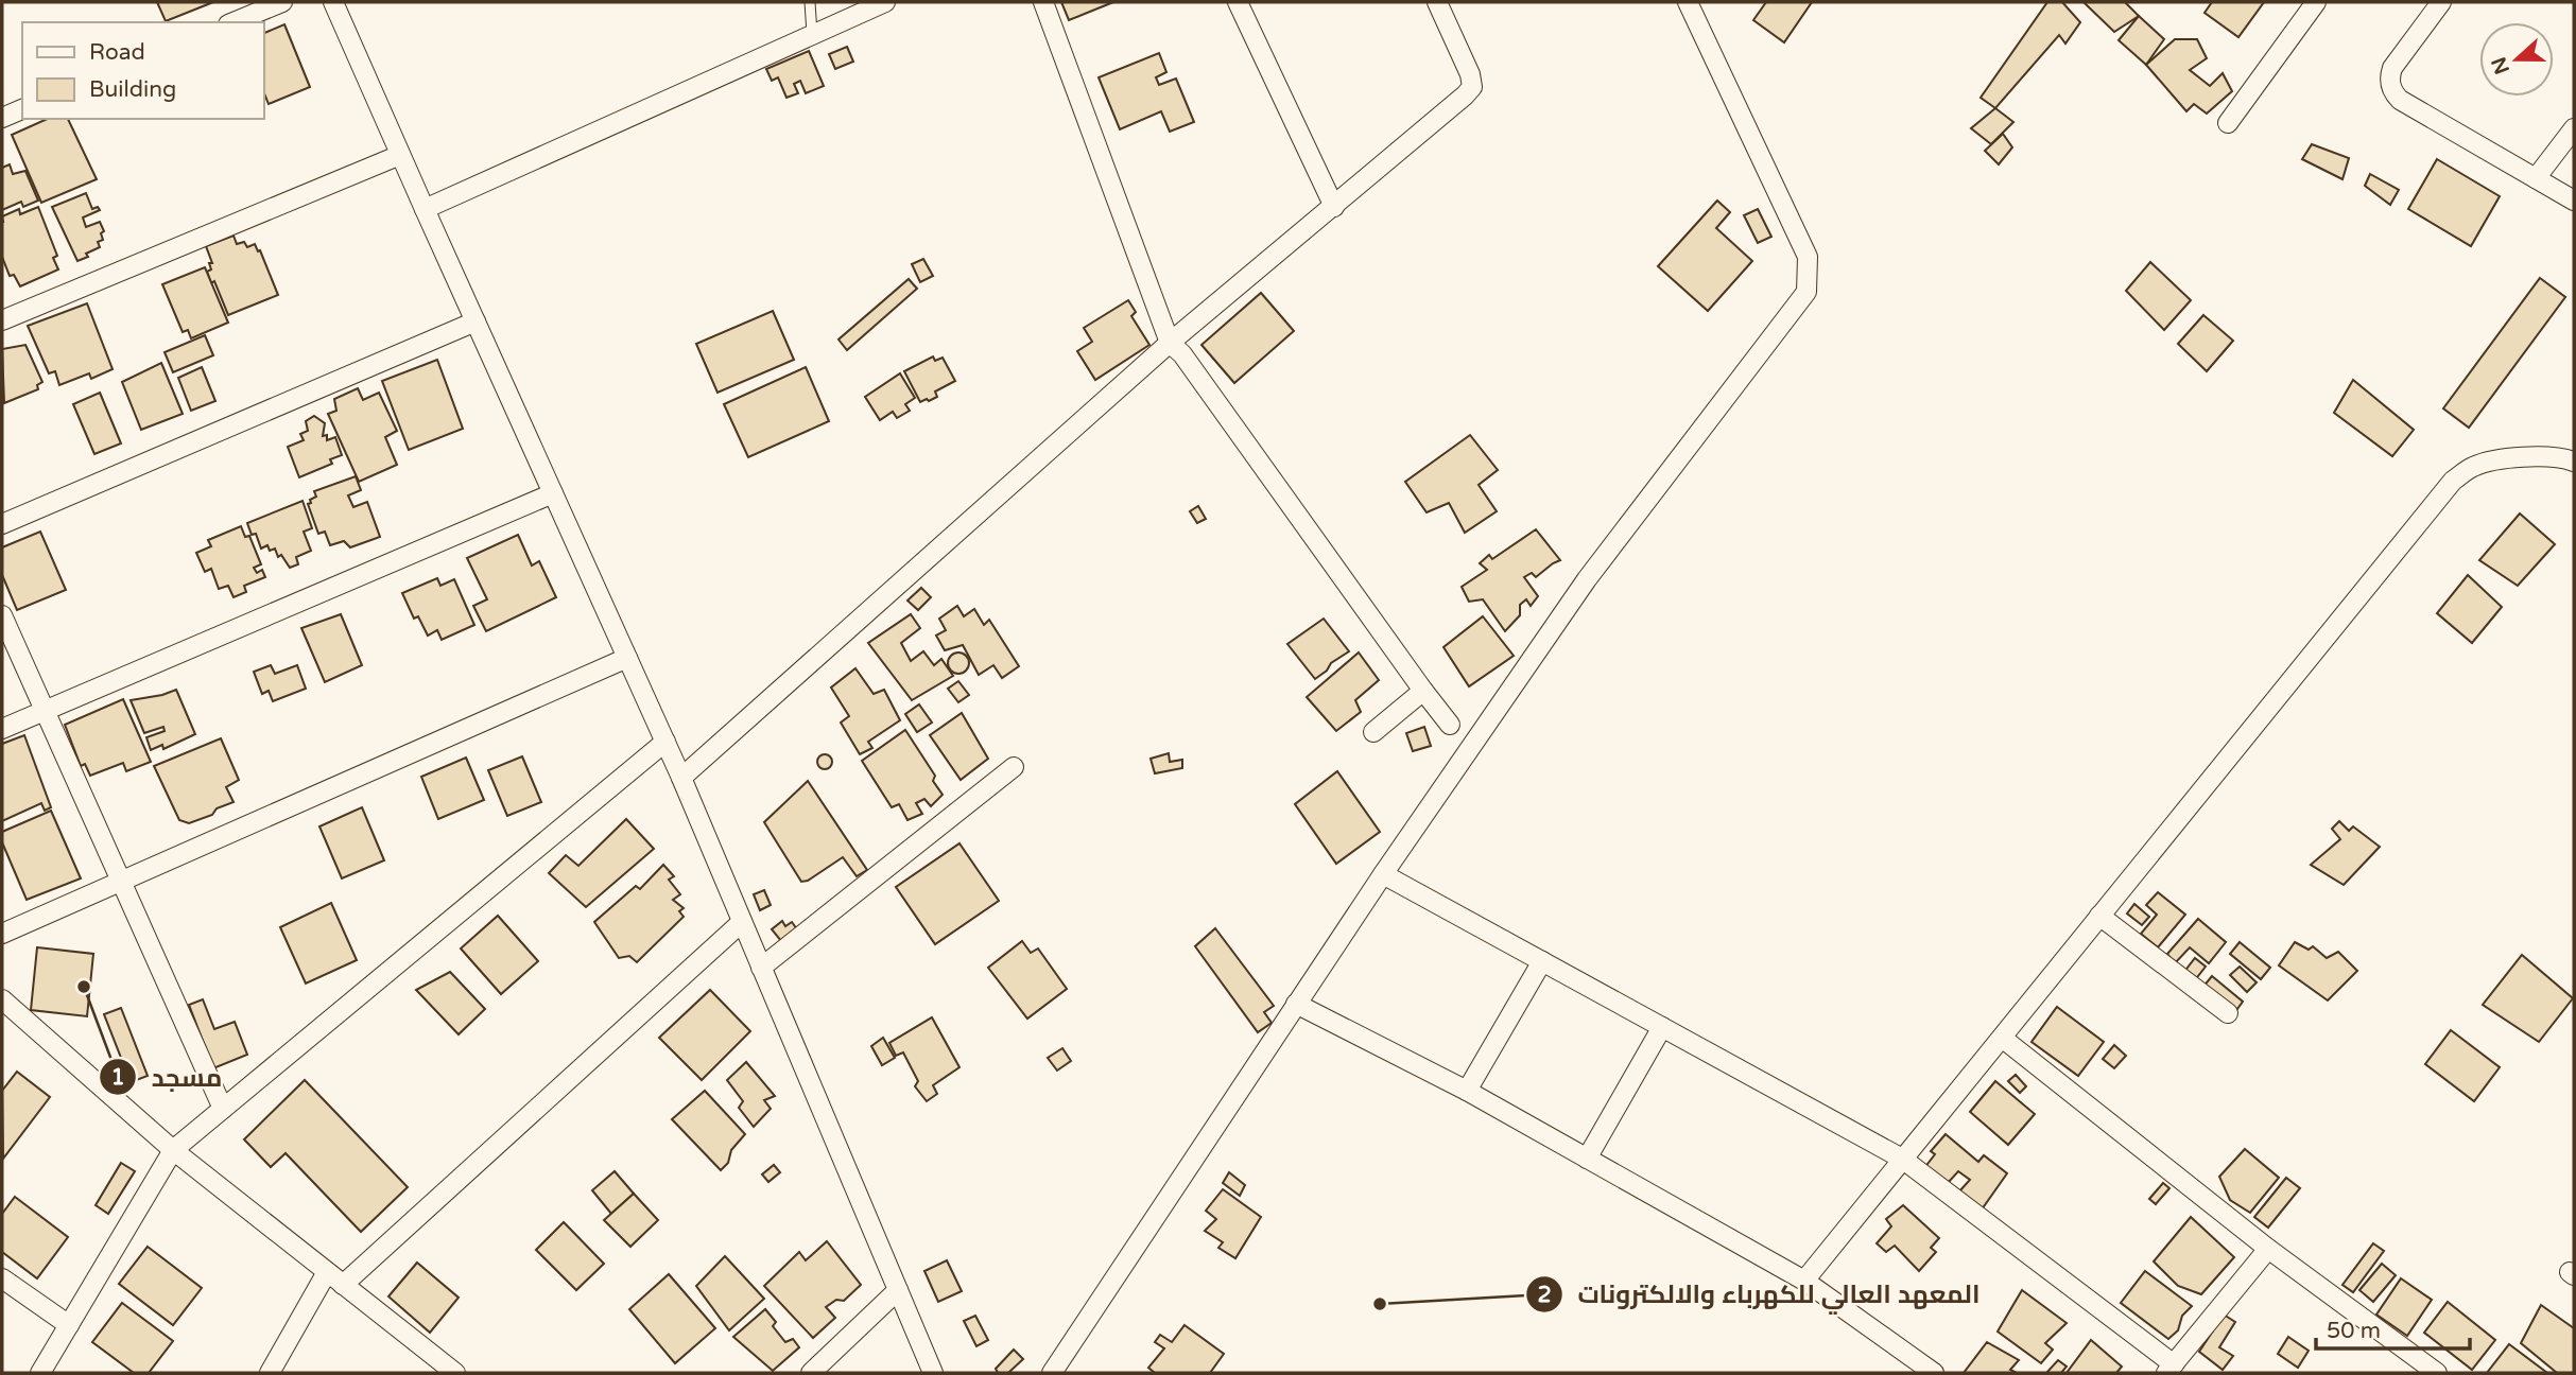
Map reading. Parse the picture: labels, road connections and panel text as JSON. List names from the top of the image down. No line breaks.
{"places":["مسجد","المعهد العالي للكهرباء والالكترونات"],"legend":["Road","Building"],"scale_bar":"50 m","north":"left"}
